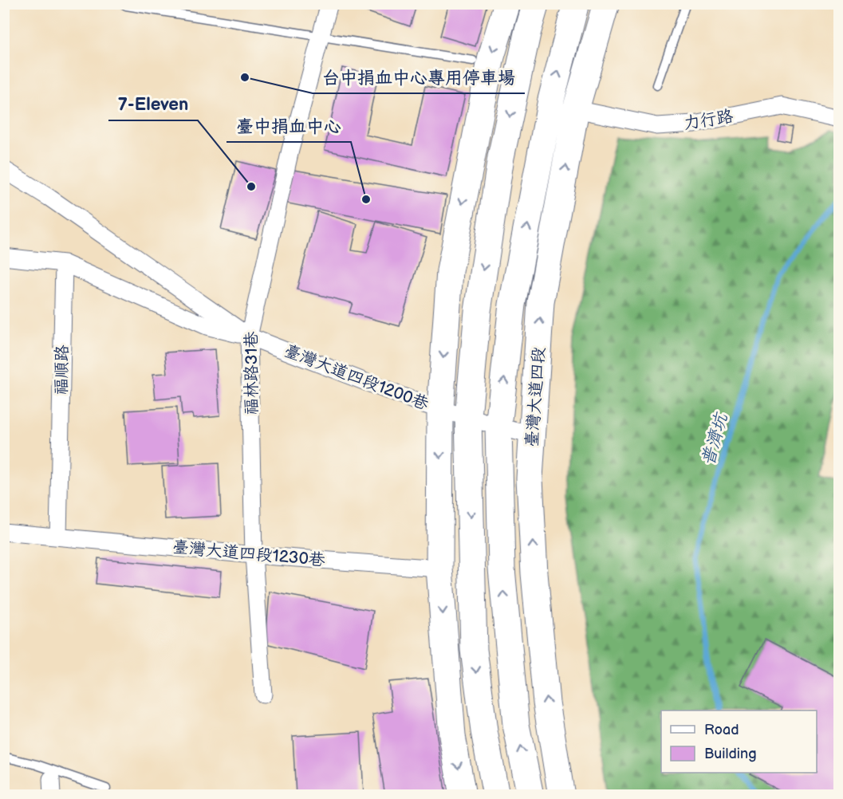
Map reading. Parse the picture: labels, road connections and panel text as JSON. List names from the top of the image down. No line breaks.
{"streets":{"main road":["臺灣大道四段"],"street":["力行路","福順路","福林路31巷","臺灣大道四段1200巷","臺灣大道四段1230巷"]},"crossings":[["力行路","臺灣大道四段"],["福順路","臺灣大道四段1230巷"],["福林路31巷","臺灣大道四段1200巷"],["福林路31巷","臺灣大道四段1230巷"],["臺灣大道四段1200巷","臺灣大道四段"]],"water":["普濟坑"],"places":["台中捐血中心專用停車場","7-Eleven","臺中捐血中心"],"legend":["Road","Building"]}
